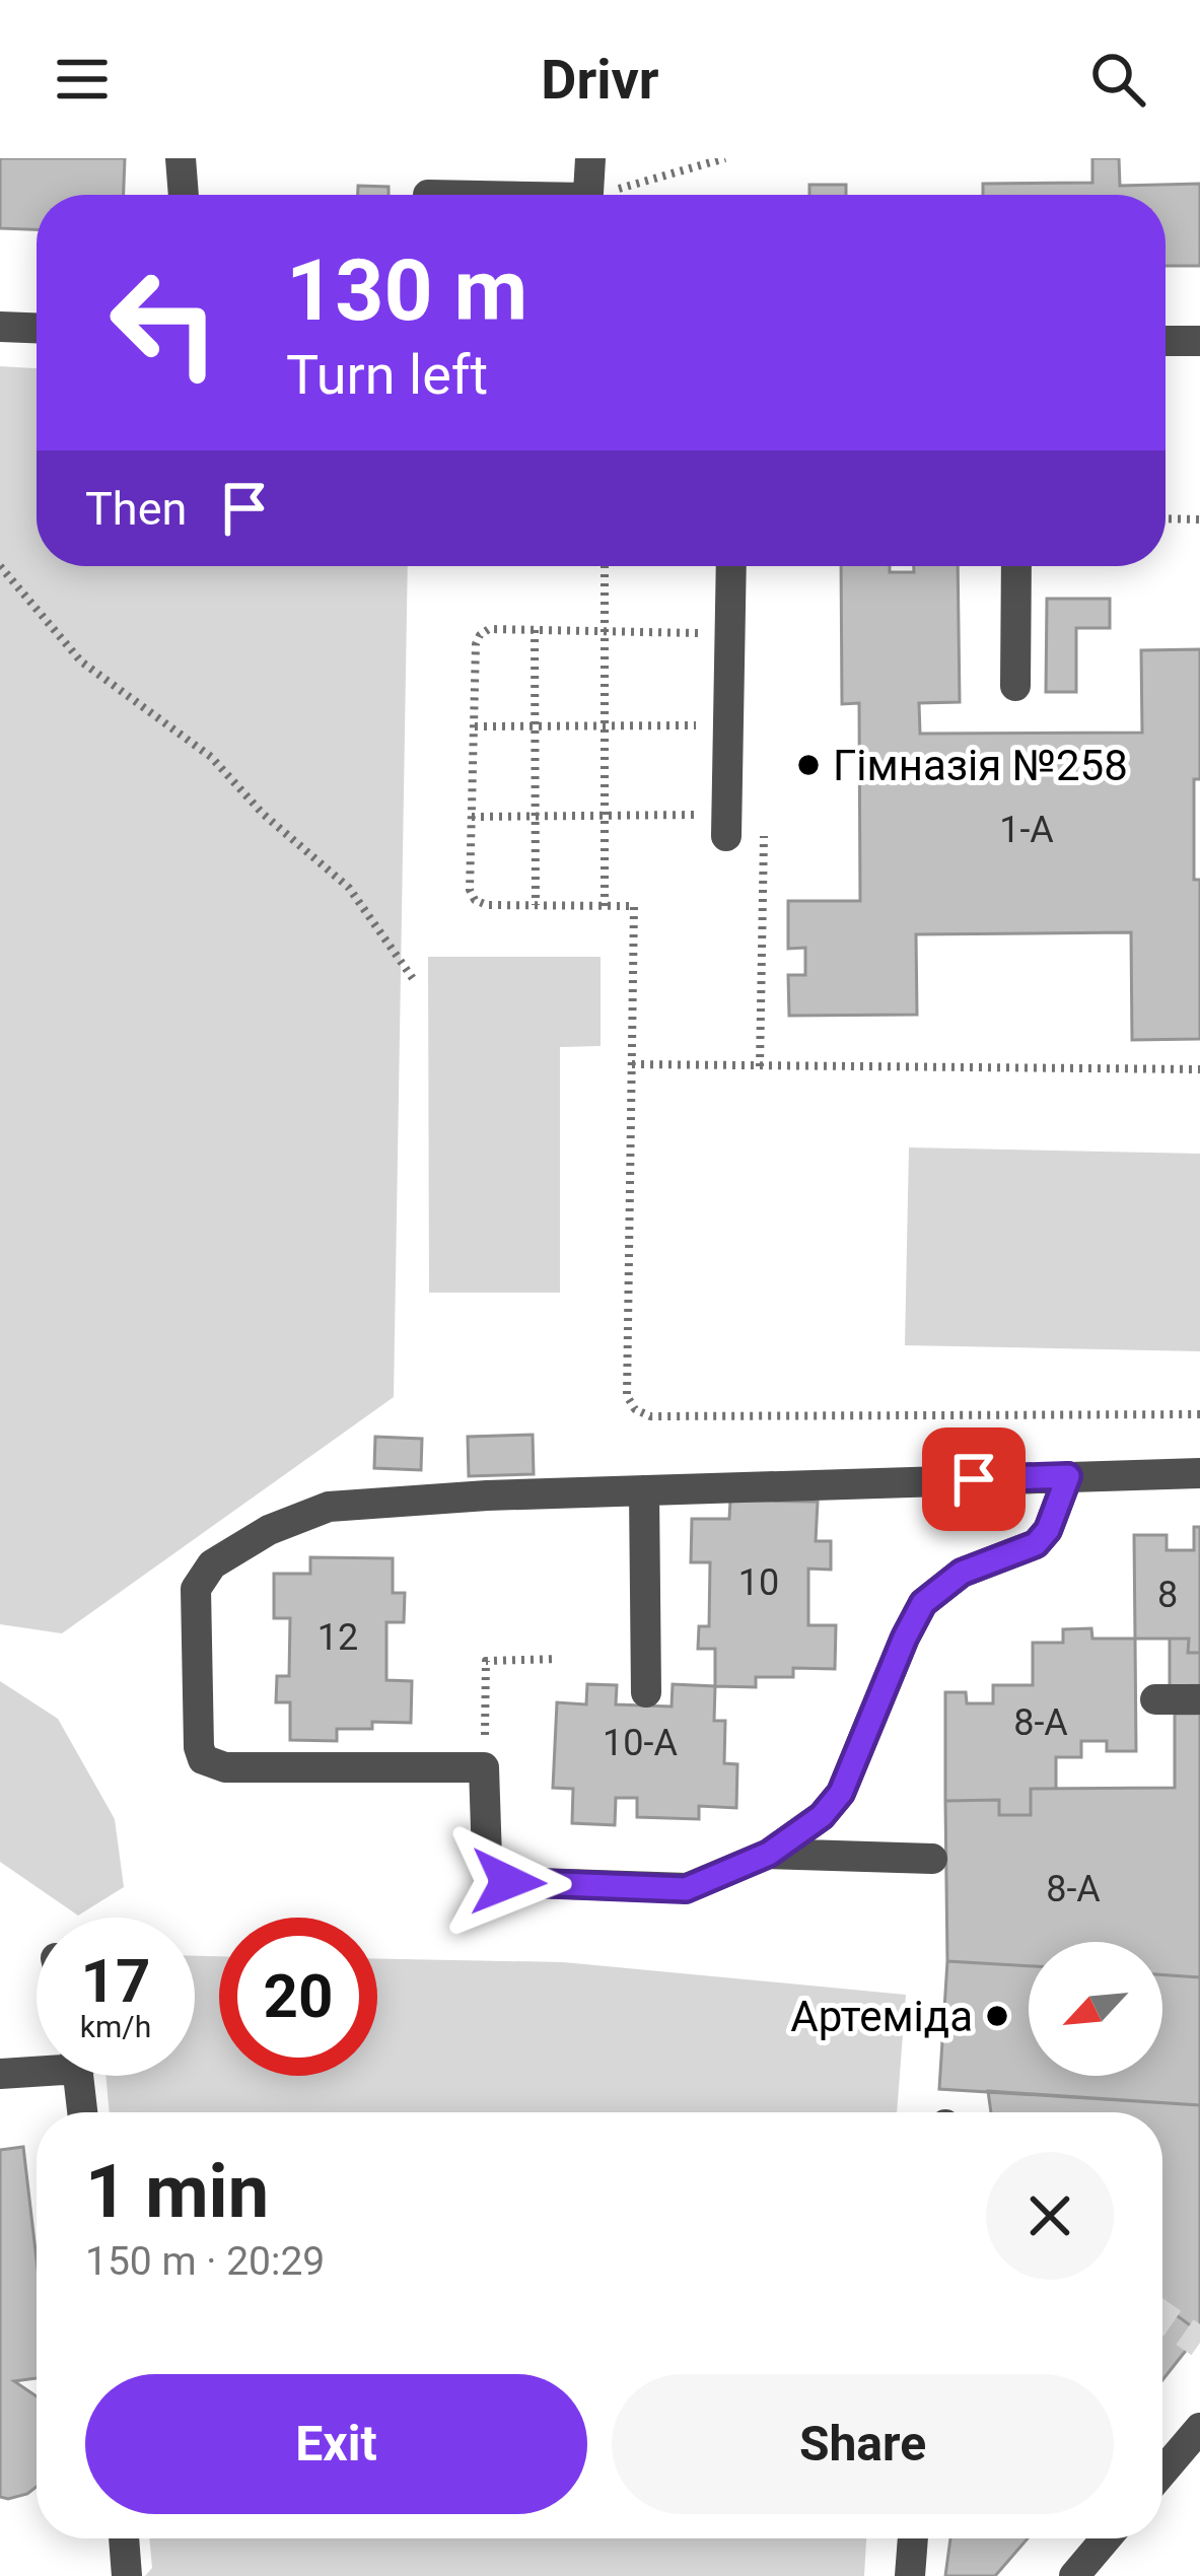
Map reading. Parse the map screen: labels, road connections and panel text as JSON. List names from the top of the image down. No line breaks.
{"places":["Гімназія №258","Артеміда"],"house_numbers":["1-А","10","8","12","8-А","10-А","8-А"],"north":"bottom left","page":{"header":"Drivr","turn":["130 m","Turn left"],"then":"Then","speed":"17 km/h","limit":"20","heading":["1 min","150 m · 20:29"],"buttons":["Exit","Share"]}}
